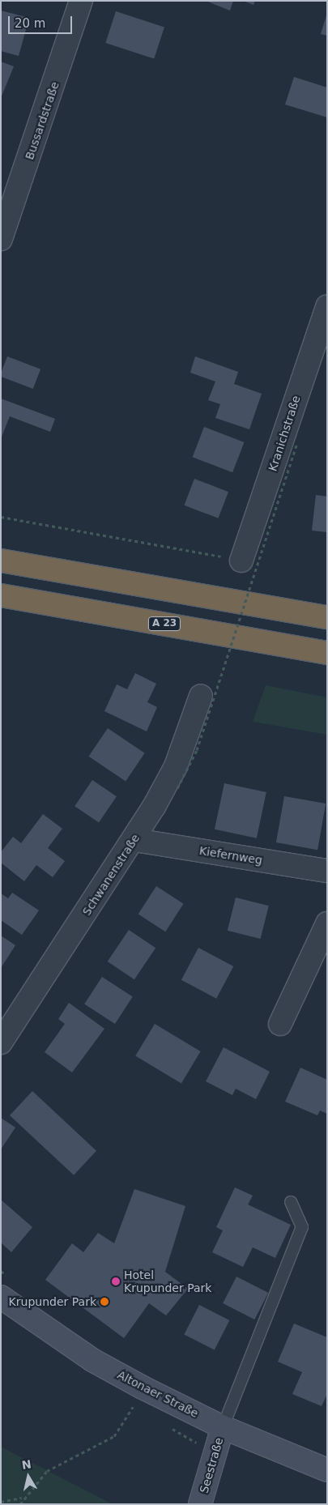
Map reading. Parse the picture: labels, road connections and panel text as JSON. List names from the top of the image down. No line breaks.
{"streets":{"highway":["A 23"],"main road":["Altonaer Straße","Seestraße"],"street":["Bussardstraße","Kranichstraße","Kiefernweg","Schwanenstraße"]},"crossings":[["Kiefernweg","Schwanenstraße"],["Altonaer Straße","Seestraße"]],"places":["Hotel Krupunder Park","Krupunder Park"],"scale_bar":"20 m","north":"top"}
